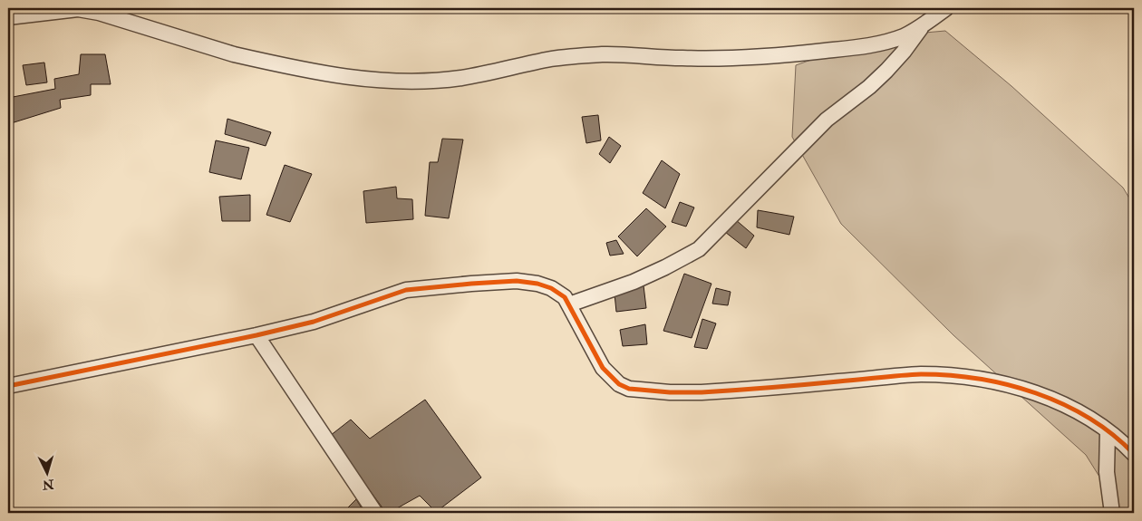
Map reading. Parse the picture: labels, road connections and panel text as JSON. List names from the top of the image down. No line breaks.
{"north":"bottom"}
